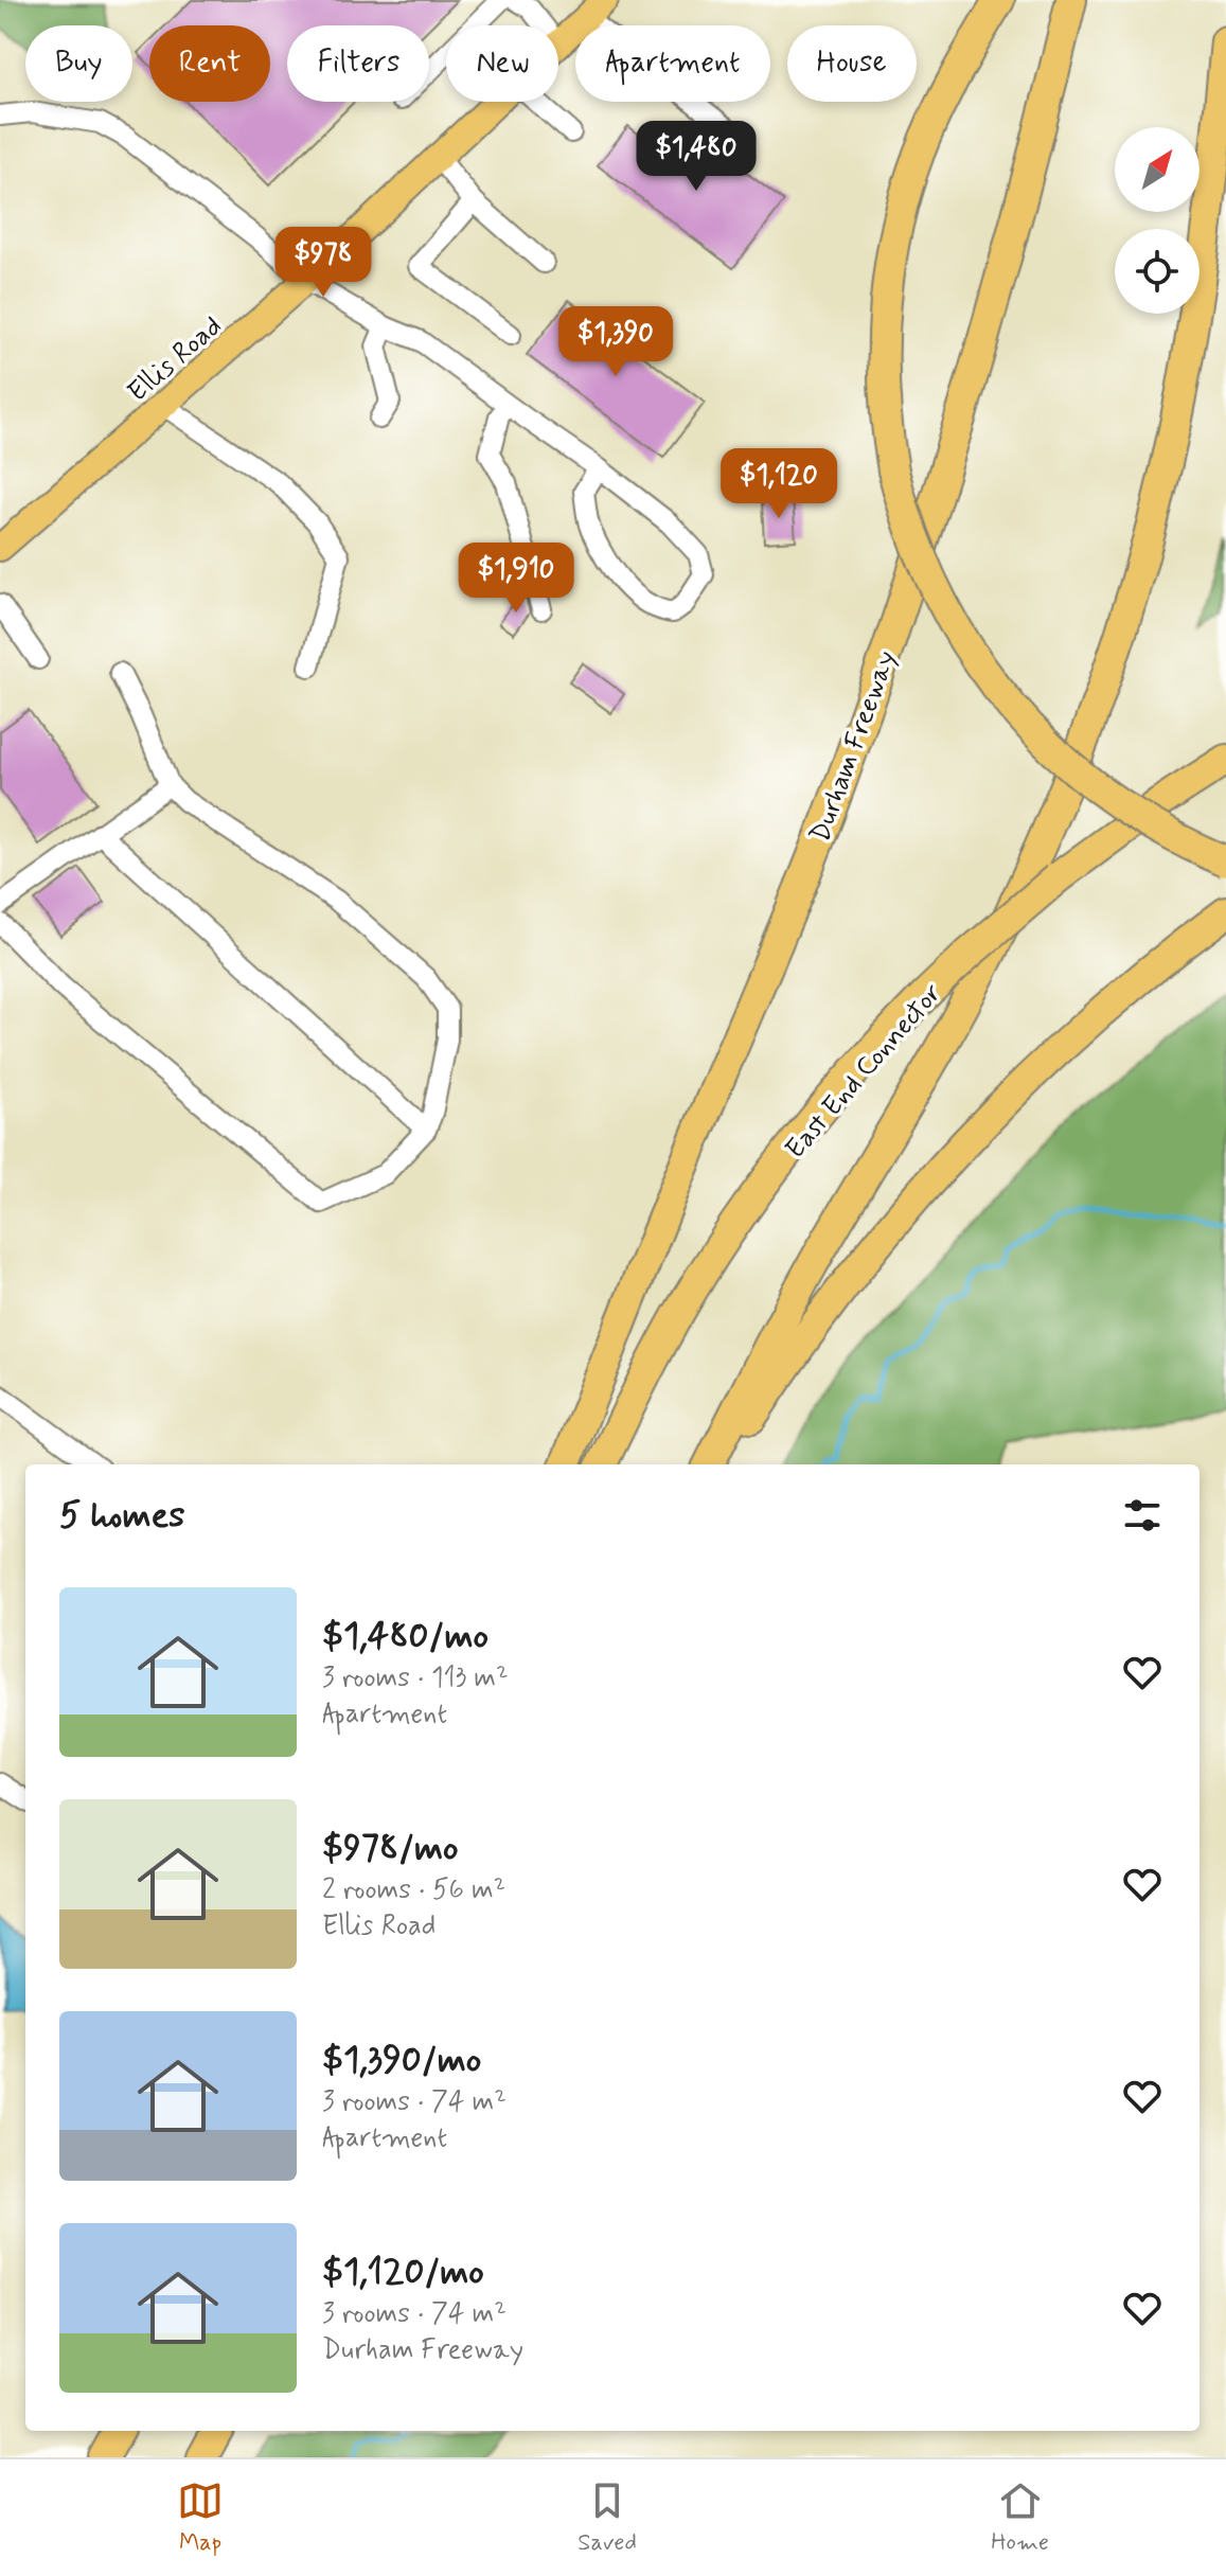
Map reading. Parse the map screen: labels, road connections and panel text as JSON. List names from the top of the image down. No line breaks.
{"streets":{"highway":["Durham Freeway","East End Connector"],"main road":["Ellis Road"]},"north":"top right","page":{"chip":["Buy","Rent","Filters","New","Apartment","House"],"price":["$1,480","$978","$1,390","$1,120","$1,910"],"heading":"5 homes","list":[{"name":"$1,480/mo","note":"3 rooms · 113 m² · Apartment"},{"name":"$978/mo","note":"2 rooms · 56 m² · Ellis Road"},{"name":"$1,390/mo","note":"3 rooms · 74 m² · Apartment"},{"name":"$1,120/mo","note":"3 rooms · 74 m² · Durham Freeway"}],"tabs":["Map","Saved","Home"]}}
